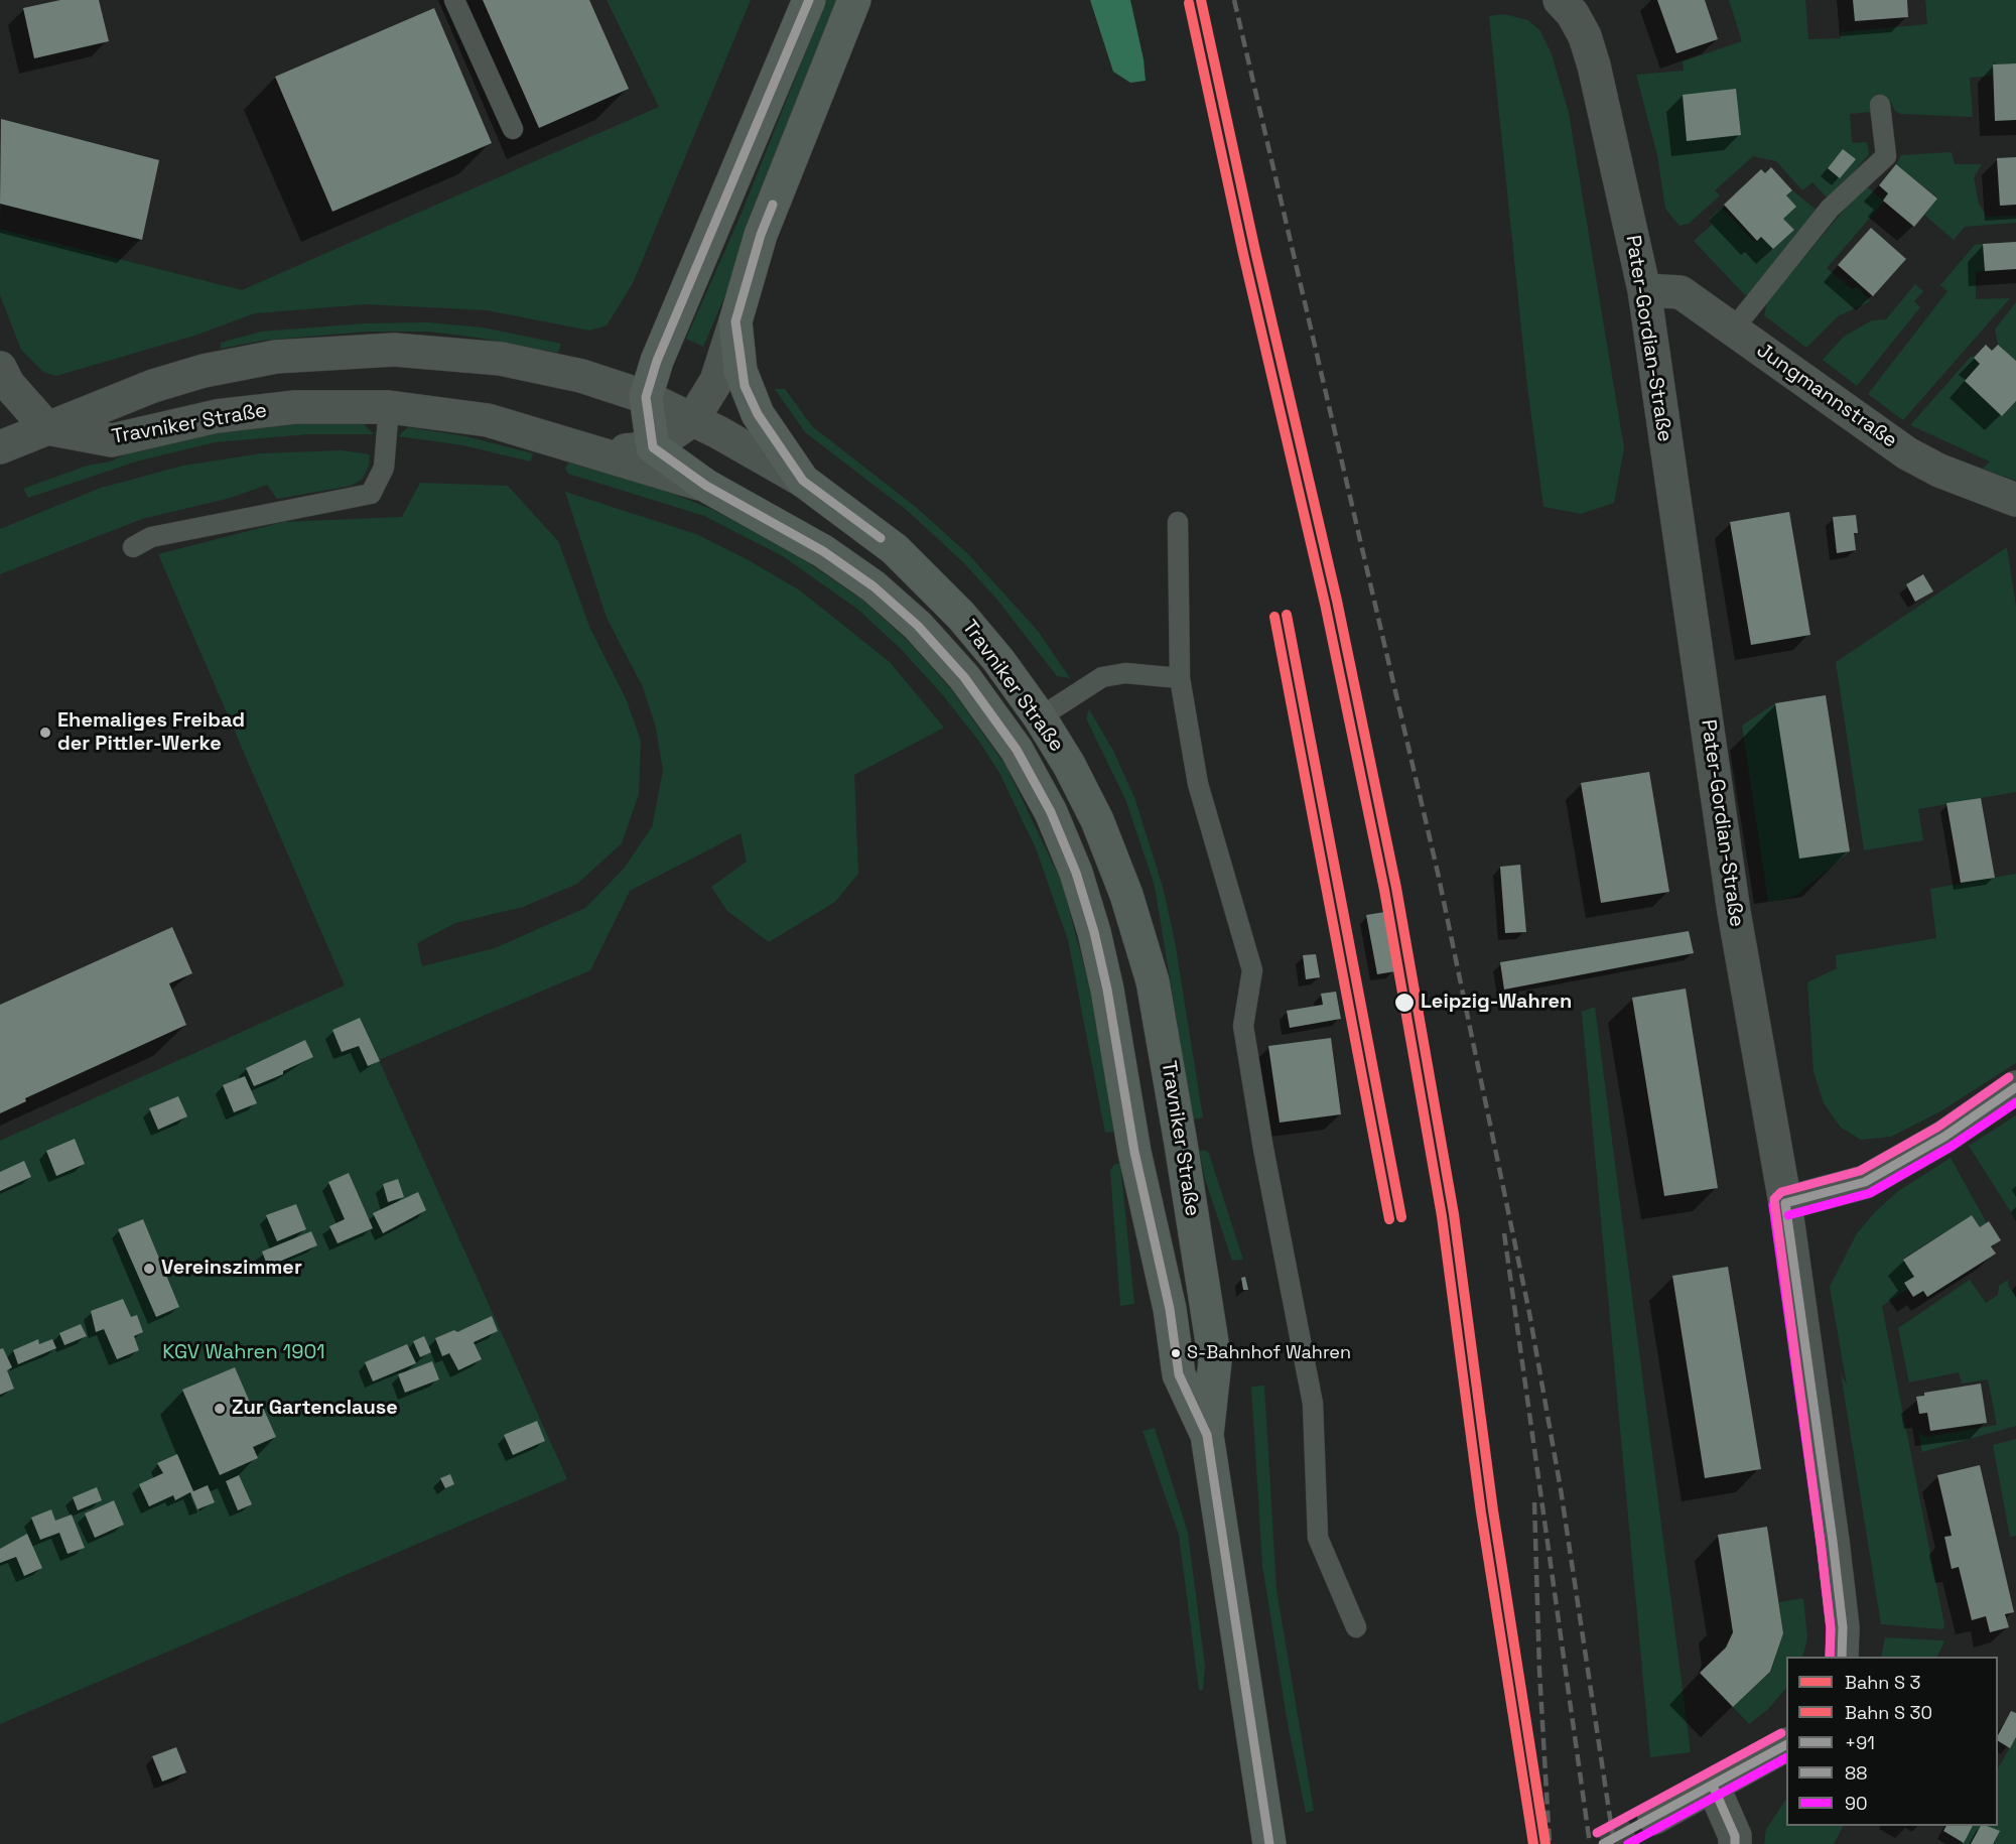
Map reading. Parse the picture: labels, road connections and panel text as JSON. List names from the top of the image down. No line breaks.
{"streets":{"main road":["Travniker Straße"],"street":["Pater-Gordian-Straße","Jungmannstraße"]},"crossings":[["Pater-Gordian-Straße","Jungmannstraße"]],"parks":["KGV Wahren 1901"],"places":["Ehemaliges Freibad der Pittler-Werke","Leipzig-Wahren","Vereinszimmer","S-Bahnhof Wahren","Zur Gartenclause"],"lines":["transit line +91","transit line 88","transit line 90"],"legend":["Bahn S 3","Bahn S 30","+91","88","90"]}
